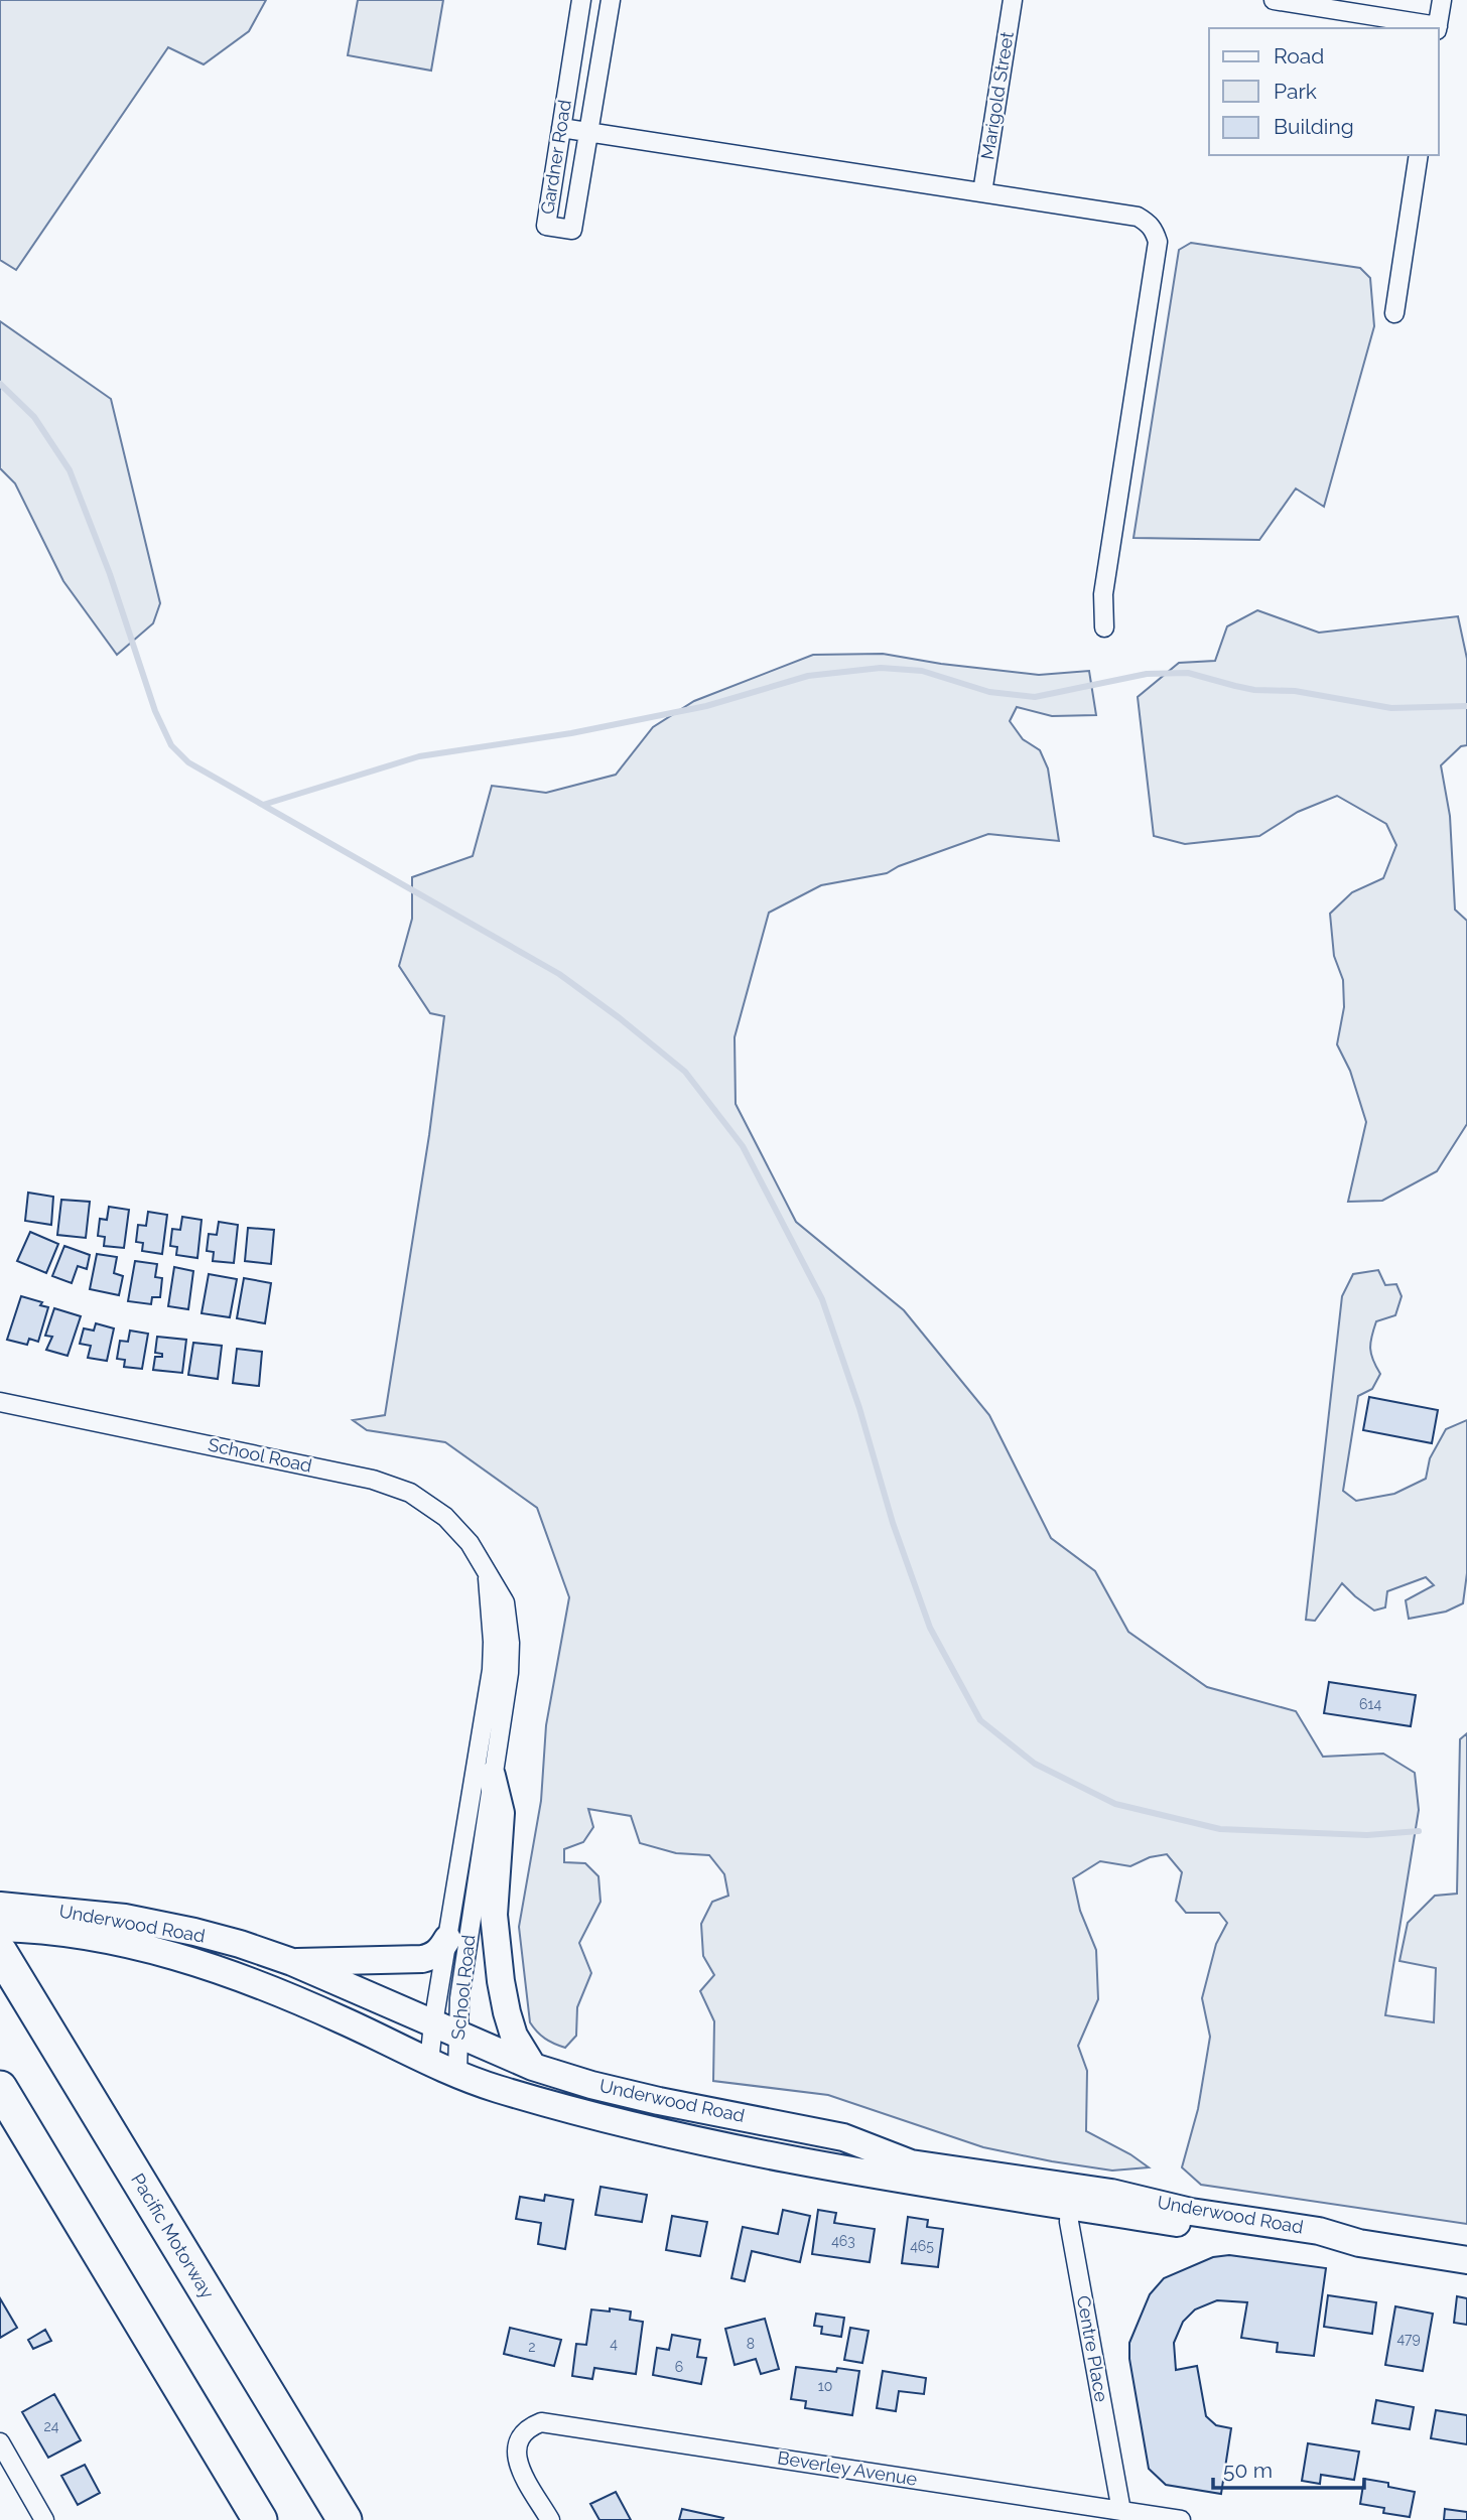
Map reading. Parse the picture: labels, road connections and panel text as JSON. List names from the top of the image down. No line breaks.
{"streets":{"highway":["Pacific Motorway"],"main road":["Underwood Road"],"street":["Marigold Street","Gardner Road","School Road","Centre Place","Beverley Avenue"]},"crossings":[["School Road","Underwood Road"],["Underwood Road","Centre Place"],["Centre Place","Beverley Avenue"]],"house_numbers":["614","463","465","479","4","8","2","6","10","24"],"legend":["Road","Park","Building"],"scale_bar":"50 m"}
